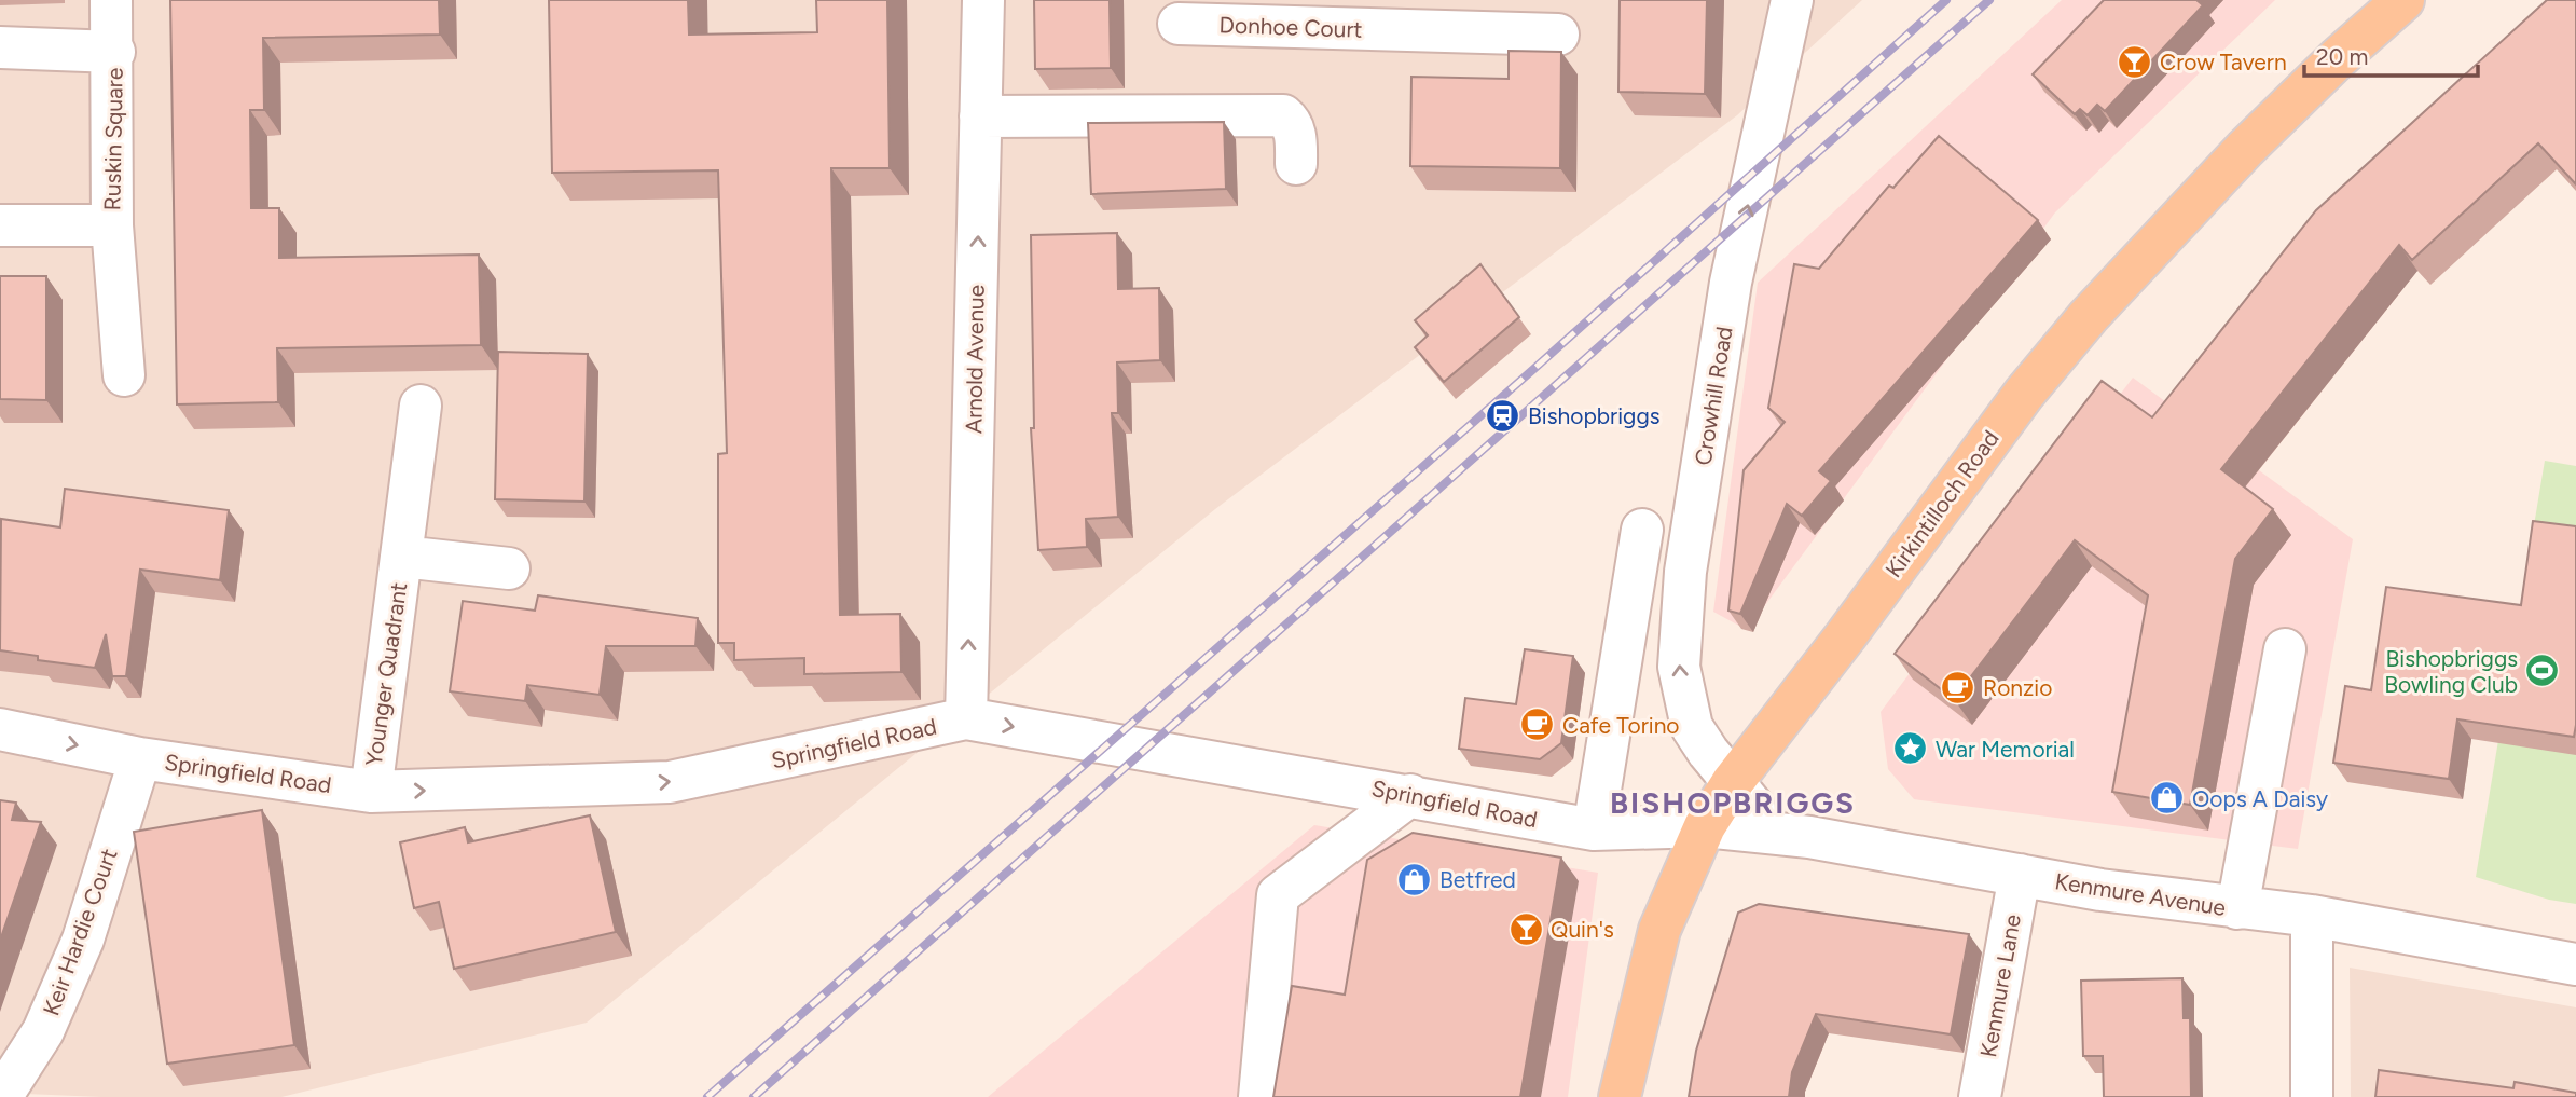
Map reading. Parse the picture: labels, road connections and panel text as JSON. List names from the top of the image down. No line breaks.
{"streets":{"main road":["Kirkintilloch Road"],"street":["Donhoe Court","Ruskin Square","Arnold Avenue","Crowhill Road","Younger Quadrant","Springfield Road","Kenmure Avenue","Keir Hardie Court","Kenmure Lane"]},"crossings":[["Arnold Avenue","Springfield Road"],["Crowhill Road","Kirkintilloch Road"],["Crowhill Road","Kenmure Avenue"],["Kirkintilloch Road","Springfield Road"],["Kirkintilloch Road","Kenmure Avenue"],["Younger Quadrant","Springfield Road"],["Springfield Road","Kenmure Avenue"],["Springfield Road","Keir Hardie Court"],["Kenmure Avenue","Kenmure Lane"]],"one_way":["Arnold Avenue","Springfield Road"],"districts":["BISHOPBRIGGS"],"places":{"bar":["Crow Tavern","Quin's"],"station":["Bishopbriggs"],"sports":["Bishopbriggs Bowling Club"],"cafe":["Ronzio","Cafe Torino"],"place":["War Memorial"],"shop":["Oops A Daisy","Betfred"]},"scale_bar":"20 m"}
